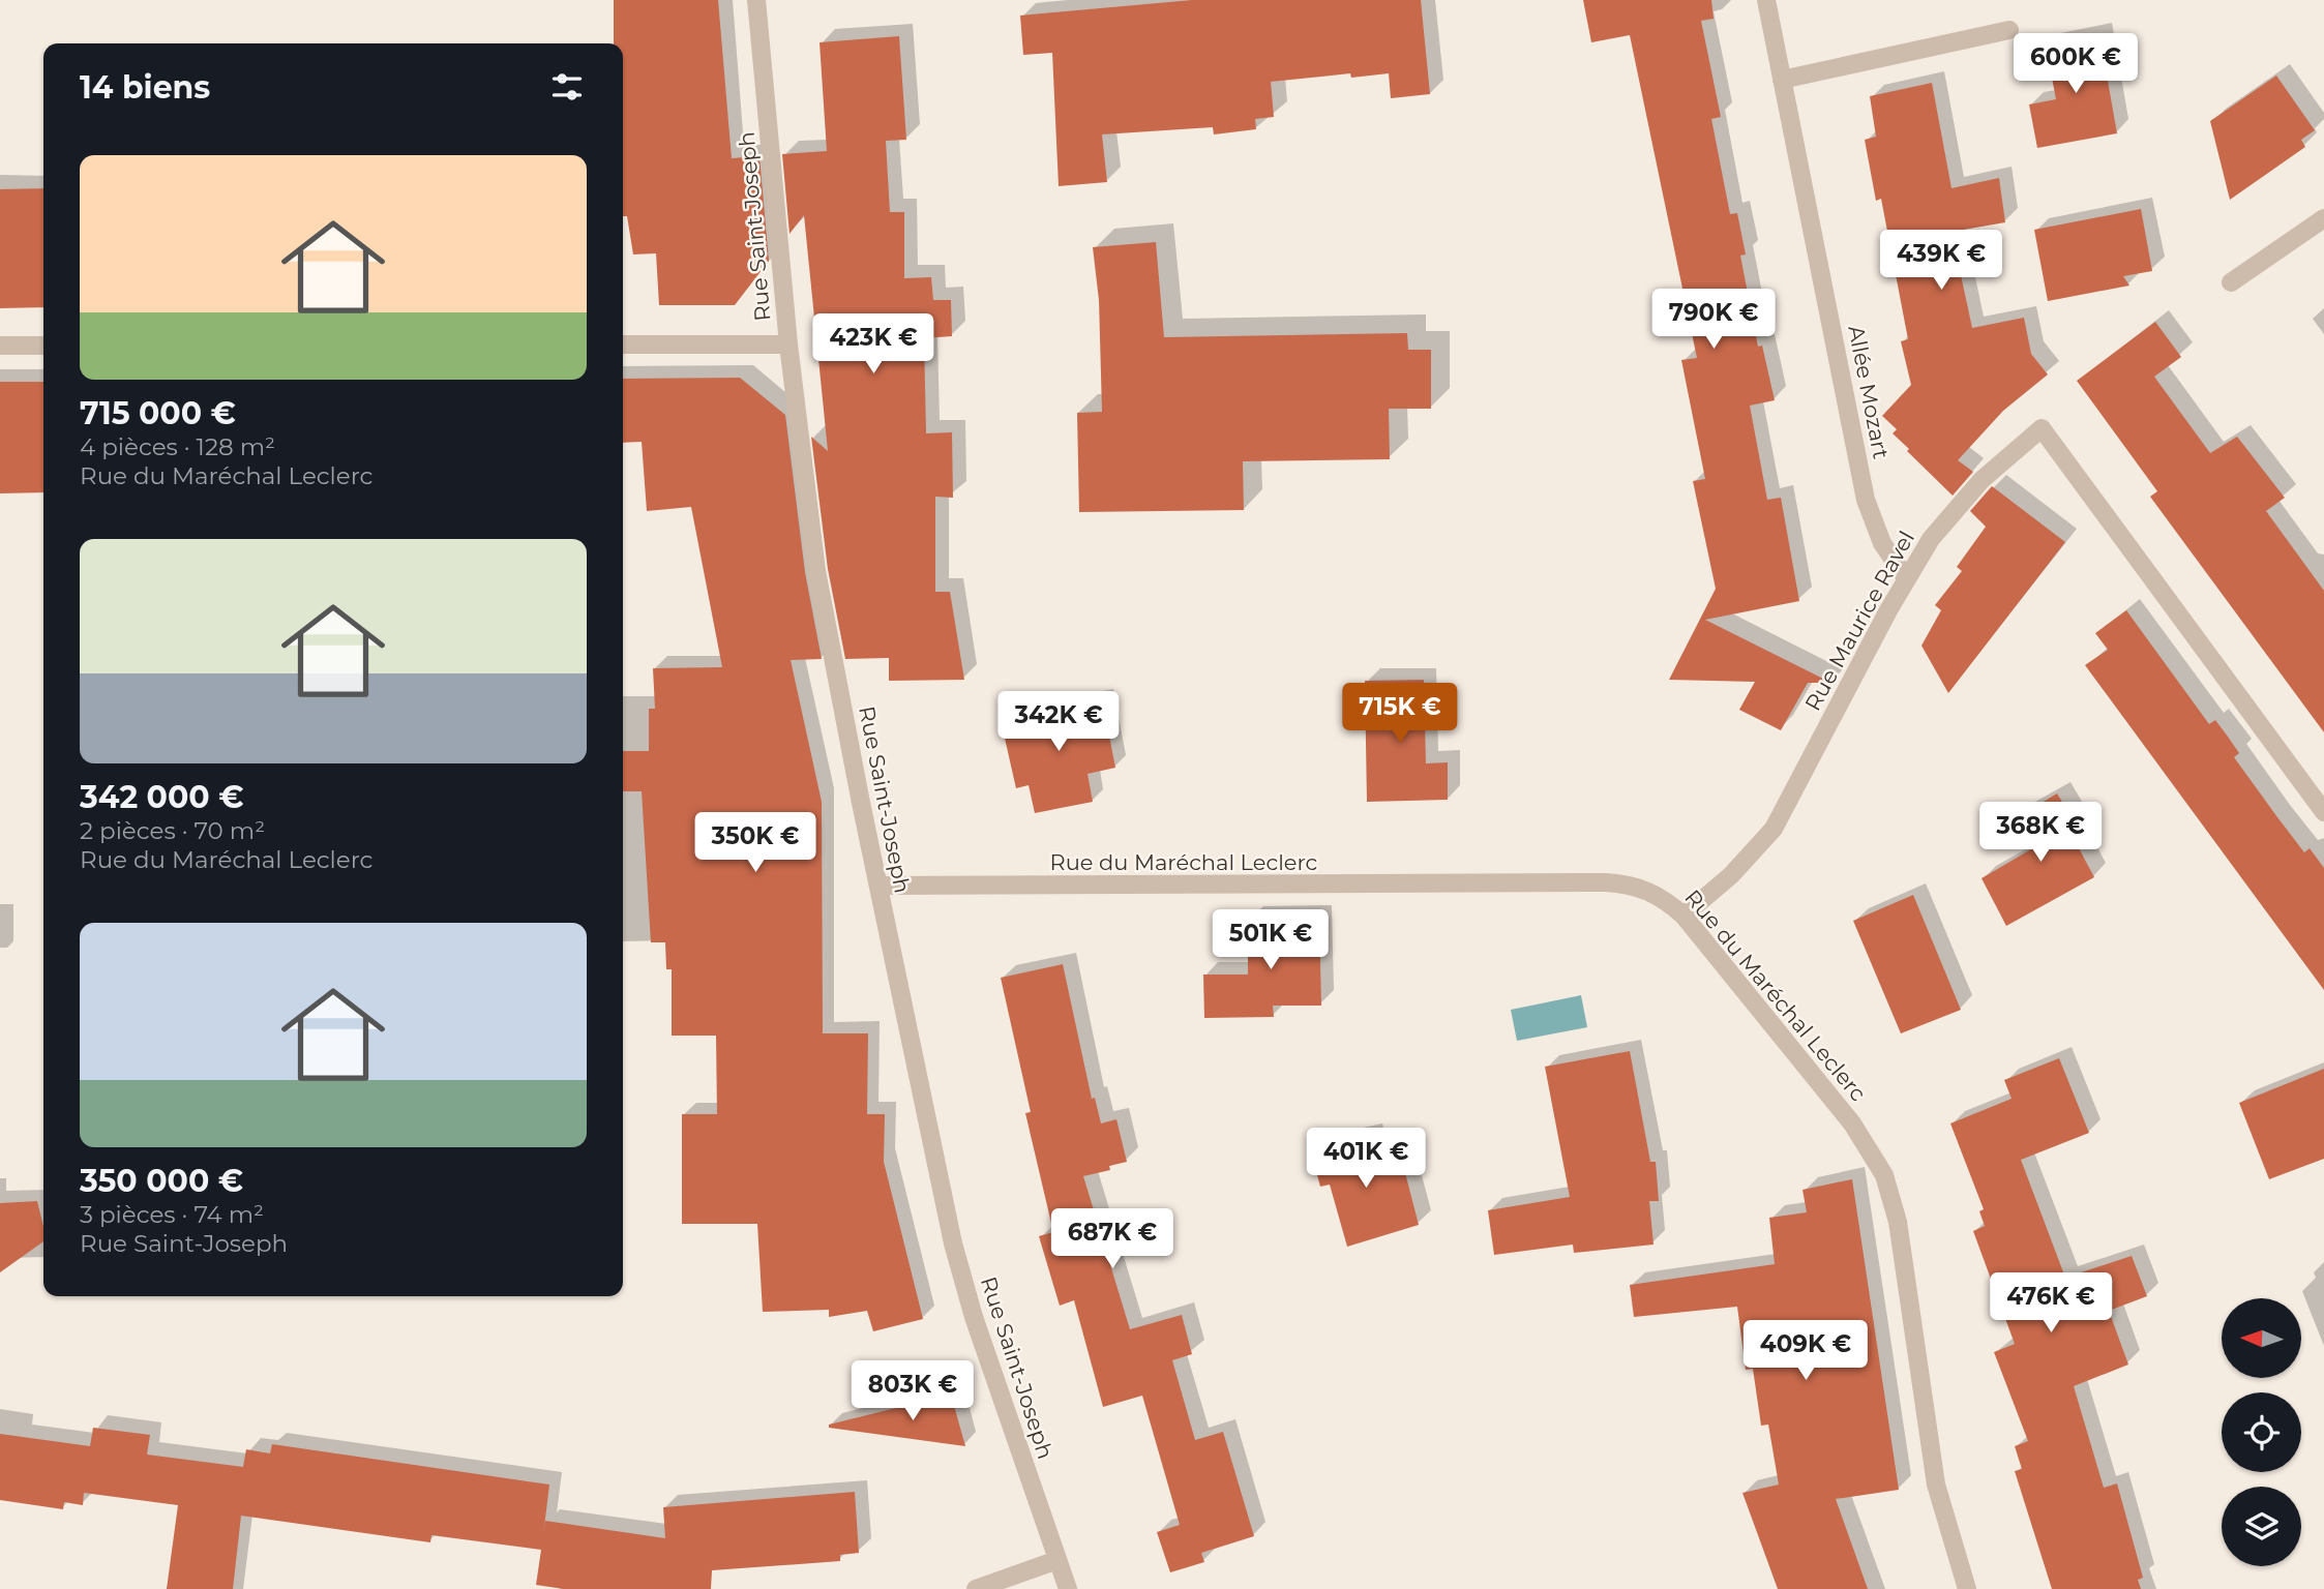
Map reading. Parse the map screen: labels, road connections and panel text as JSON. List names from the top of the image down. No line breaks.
{"streets":{"street":["Rue Saint-Joseph","Allée Mozart","Rue Maurice Ravel","Rue du Maréchal Leclerc"]},"crossings":[["Rue Saint-Joseph","Rue du Maréchal Leclerc"],["Allée Mozart","Rue Maurice Ravel"],["Rue Maurice Ravel","Rue du Maréchal Leclerc"]],"north":"left","page":{"price":["600K €","439K €","790K €","423K €","715K €","342K €","368K €","350K €","501K €","401K €","687K €","476K €","409K €","803K €"],"heading":"14 biens","list":[{"name":"715 000 €","note":"4 pièces · 128 m² · Rue du Maréchal Leclerc"},{"name":"342 000 €","note":"2 pièces · 70 m² · Rue du Maréchal Leclerc"},{"name":"350 000 €","note":"3 pièces · 74 m² · Rue Saint-Joseph"}]}}
